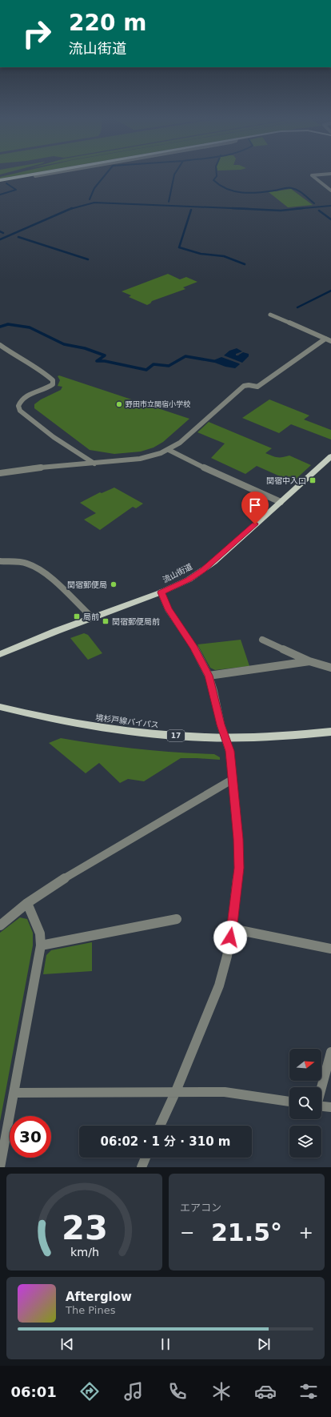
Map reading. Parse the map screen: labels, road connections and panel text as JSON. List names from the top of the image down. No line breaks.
{"streets":{"main road":["流山街道","境杉戸線バイパス","17"]},"places":{"other":["野田市立関宿小学校","関宿郵便局"],"transit":["関宿中入口","局前","関宿郵便局前"]},"north":"right","page":{"turn":["220 m","流山街道"],"limit":"30","trip":"06:02 · 1 分 · 310 m","tile":"エアコン","heat":["−","21.5°","+"],"song":["Afterglow","The Pines"],"tabs":"06:01","gauge":["23","km/h"]}}
